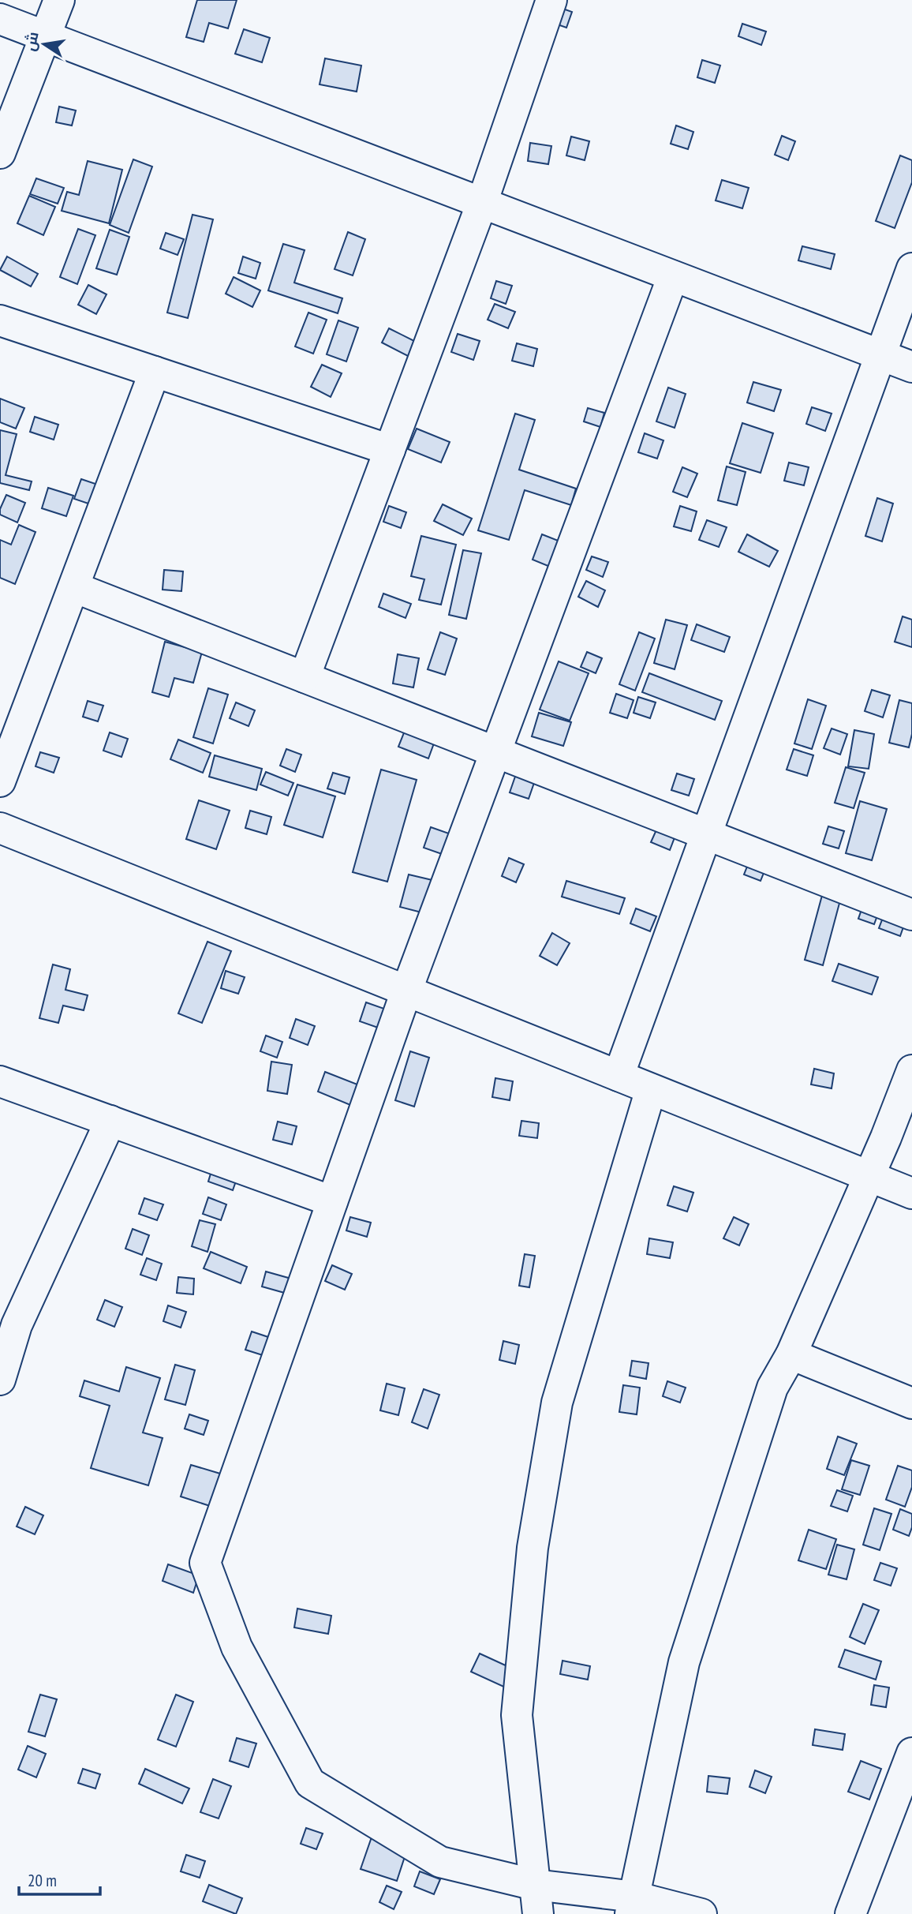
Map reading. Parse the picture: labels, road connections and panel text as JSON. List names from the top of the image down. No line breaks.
{"scale_bar":"20 m","north":"left"}
